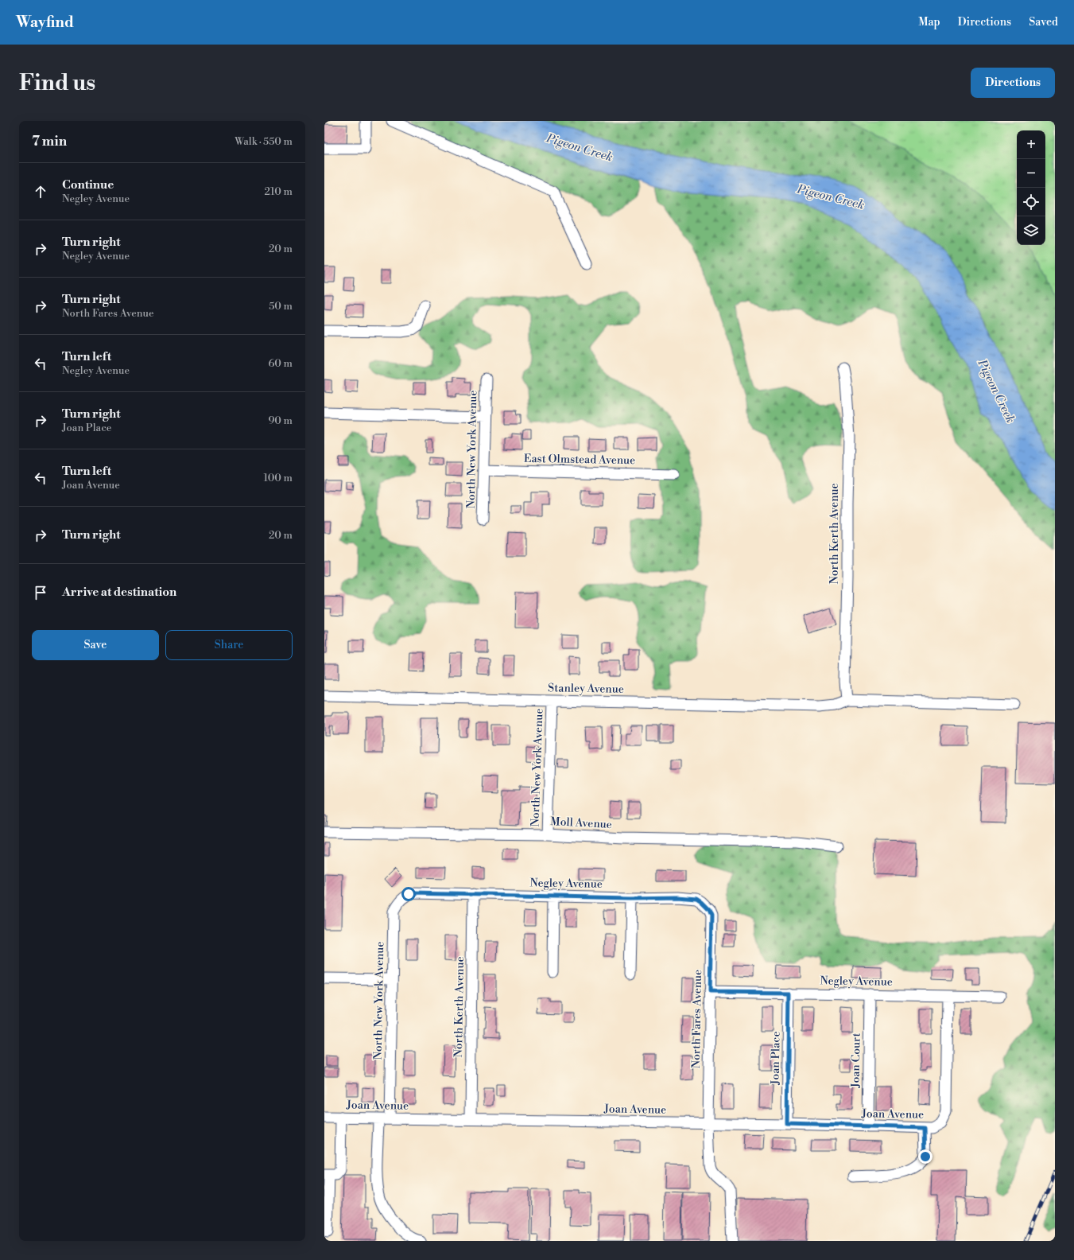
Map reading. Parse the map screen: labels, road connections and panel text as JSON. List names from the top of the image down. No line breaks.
{"streets":{"street":["North New York Avenue","East Olmstead Avenue","North Kerth Avenue","Stanley Avenue","Moll Avenue","Negley Avenue","North Fares Avenue","Joan Place","Joan Court","Joan Avenue"]},"crossings":[["North New York Avenue","East Olmstead Avenue"],["North New York Avenue","Stanley Avenue"],["North New York Avenue","Moll Avenue"],["North New York Avenue","Negley Avenue"],["North New York Avenue","Joan Avenue"],["North Kerth Avenue","Stanley Avenue"],["North Kerth Avenue","Negley Avenue"],["North Kerth Avenue","Joan Avenue"],["Negley Avenue","North Fares Avenue"],["Negley Avenue","Joan Place"],["Negley Avenue","Joan Court"],["Negley Avenue","Joan Avenue"],["North Fares Avenue","Joan Avenue"],["Joan Place","Joan Avenue"],["Joan Court","Joan Avenue"]],"water":["Pigeon Creek"],"page":{"header":"Wayfind","nav":["Map","Directions","Saved"],"buttons":["Directions",["Save","Share"]],"title":"Find us","heading":["7 min","Walk · 550 m"],"map_buttons":["+","−"],"list":[["Continue","Negley Avenue","210 m"],["Turn right","Negley Avenue","20 m"],["Turn right","North Fares Avenue","50 m"],["Turn left","Negley Avenue","60 m"],["Turn right","Joan Place","90 m"],["Turn left","Joan Avenue","100 m"],["Turn right","20 m"],"Arrive at destination"]}}
